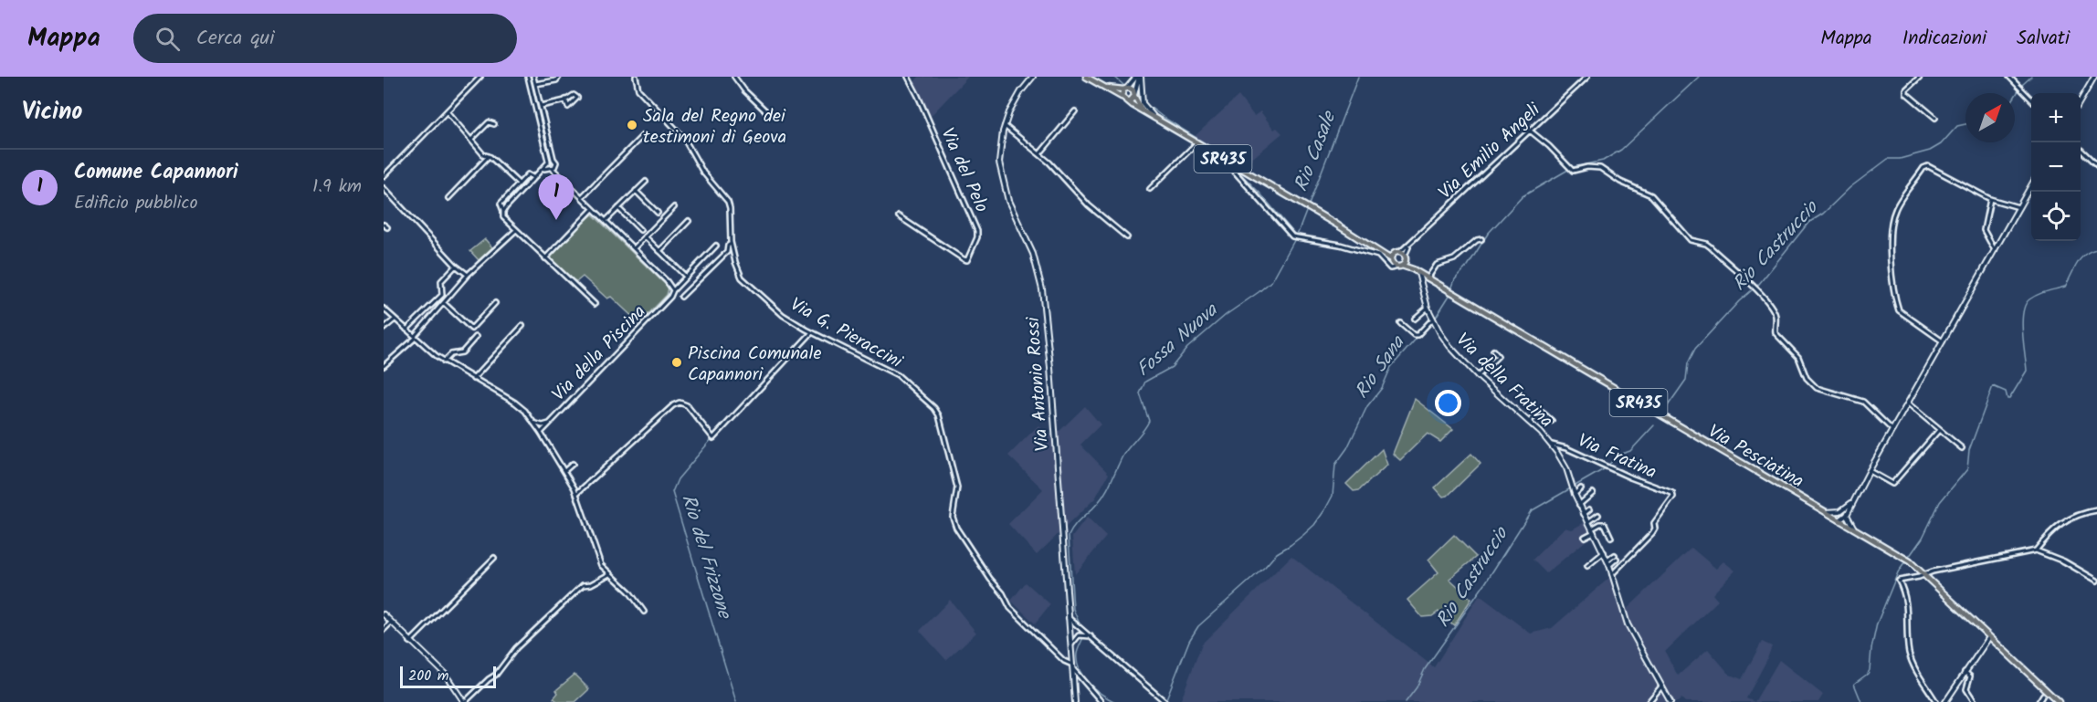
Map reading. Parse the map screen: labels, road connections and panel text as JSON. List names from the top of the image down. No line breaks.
{"streets":{"main road":["SR435","Via Pesciatina"],"street":["Via Emilio Angeli","Via del Pelo","Via G. Pieraccini","Via della Piscina","Via della Fratina","Via Antonio Rossi","Via Fratina"]},"crossings":[["Via Emilio Angeli","Via Pesciatina"],["Via G. Pieraccini","Via Antonio Rossi"],["Via della Fratina","Via Fratina"],["Via della Fratina","Via Pesciatina"]],"water":["Rio Casale","Rio Castruccio","Fossa Nuova","Rio Sana","Rio del Frizzone"],"places":["Sala del Regno dei testimoni di Geova","Piscina Comunale Capannori"],"scale_bar":"200 m","north":"top right","page":{"header":"Mappa","search":"Cerca qui","nav":["Mappa","Indicazioni","Salvati"],"heading":"Vicino","map_buttons":["+","−"],"list":[{"mark":"1","name":"Comune Capannori","note":"Edificio pubblico","value":"1.9 km"}],"pins":"1","scale":"200 m"}}
